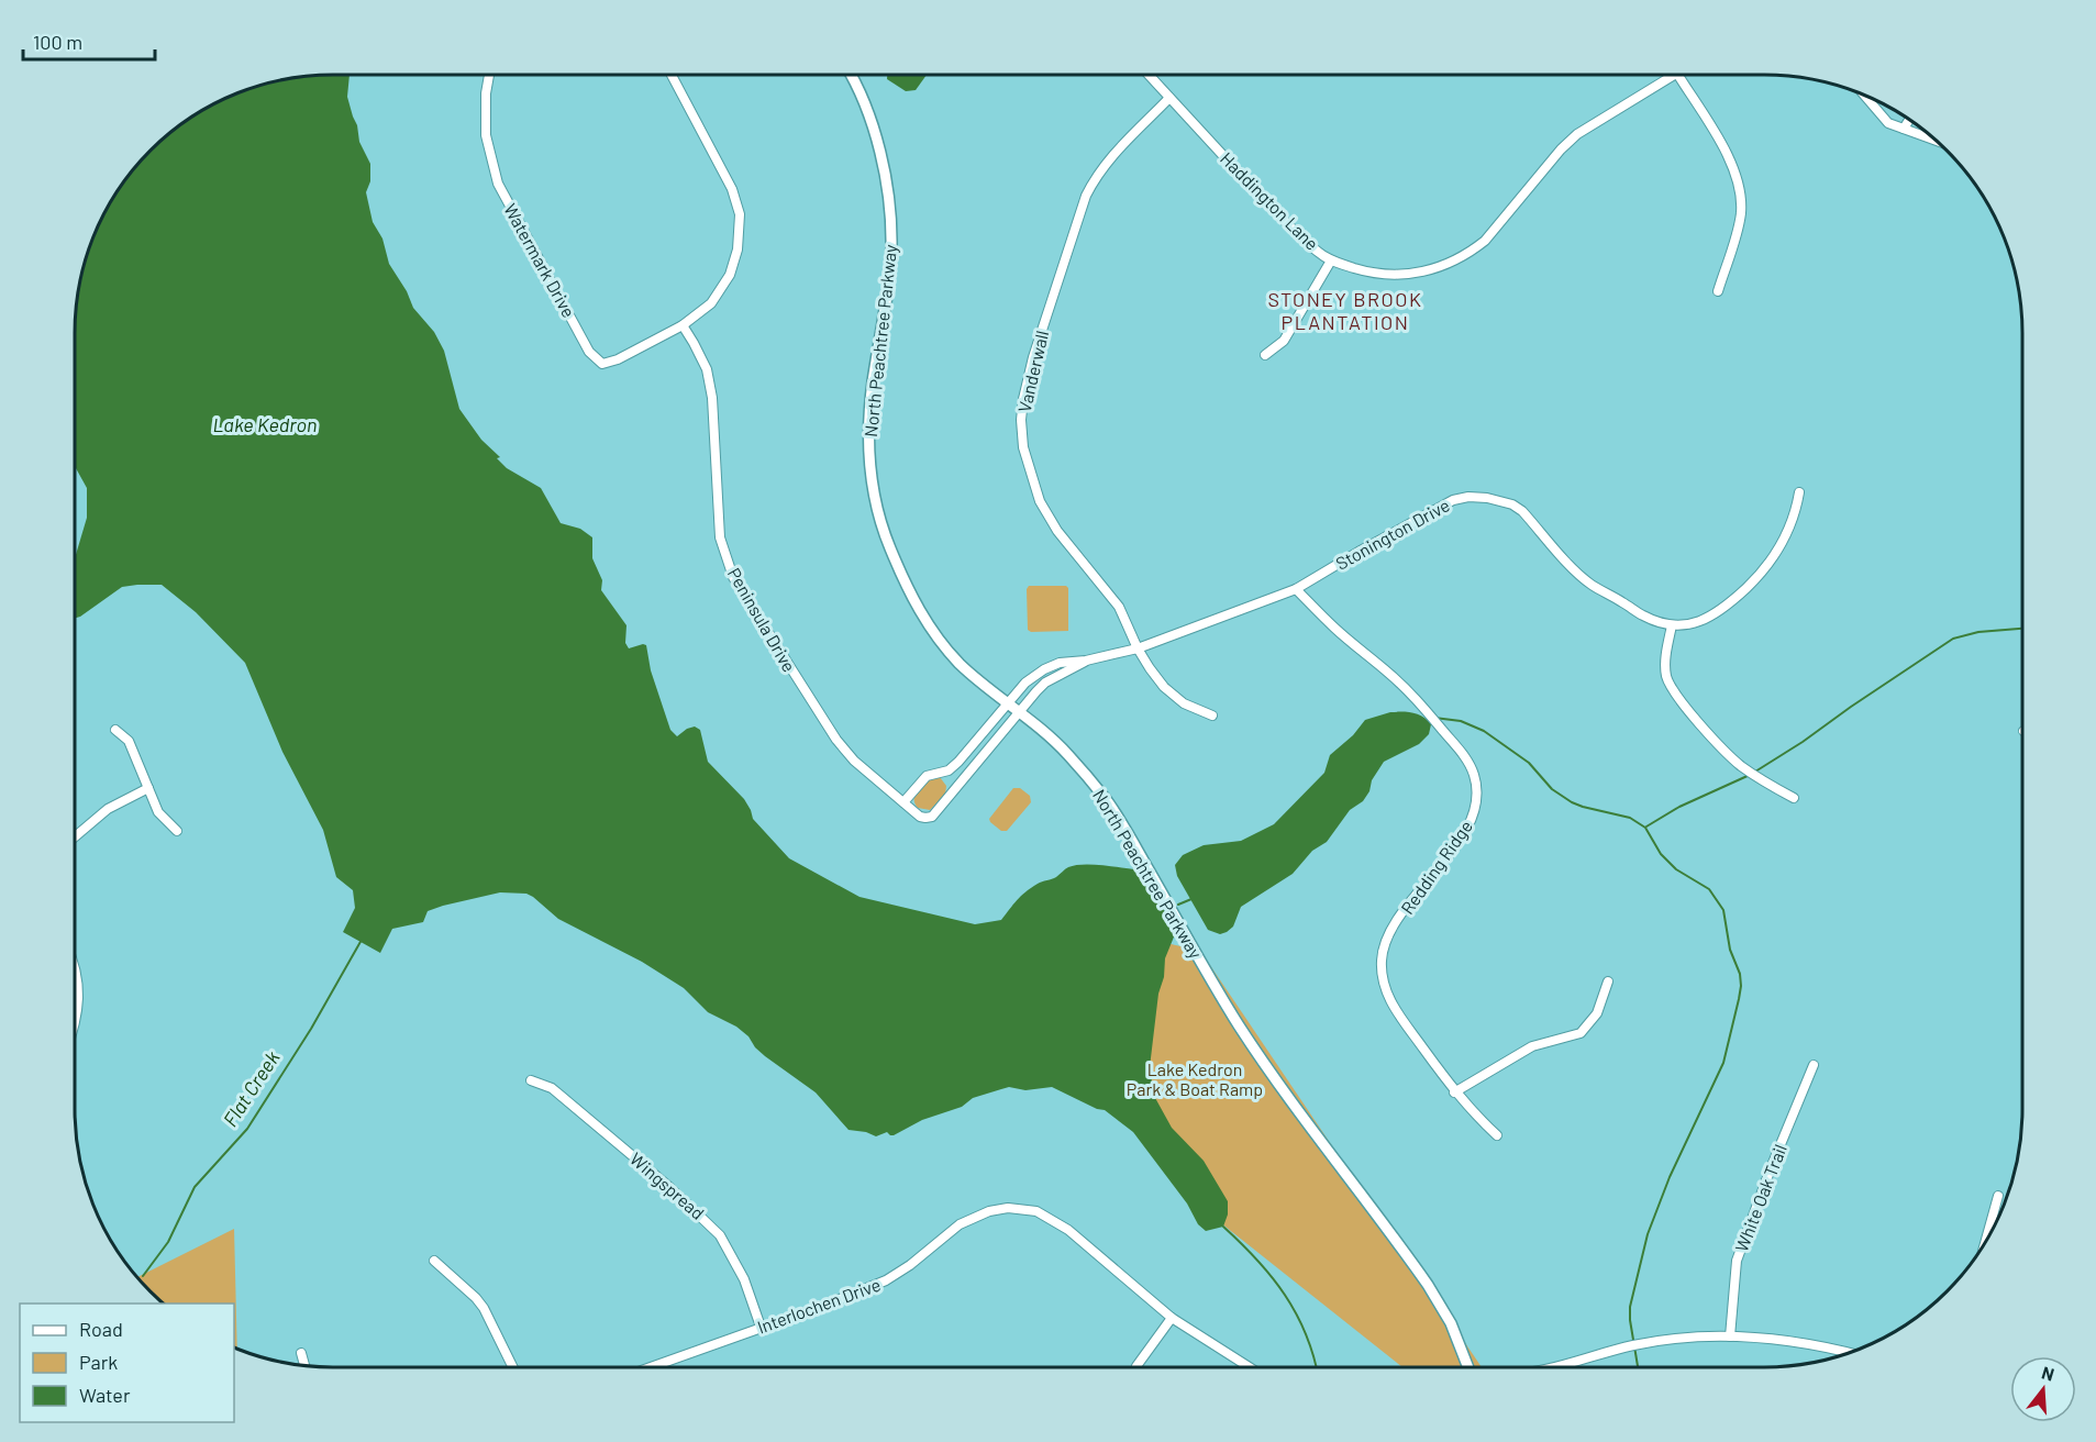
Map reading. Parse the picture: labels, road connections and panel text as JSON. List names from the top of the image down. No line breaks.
{"streets":{"street":["Haddington Lane","Watermark Drive","North Peachtree Parkway","Vanderwall","Stonington Drive","Peninsula Drive","Redding Ridge","Wingspread","White Oak Trail","Interlochen Drive"]},"crossings":[["Haddington Lane","Vanderwall"],["Watermark Drive","Peninsula Drive"],["North Peachtree Parkway","Stonington Drive"],["North Peachtree Parkway","Peninsula Drive"],["Vanderwall","Stonington Drive"],["Stonington Drive","Peninsula Drive"],["Stonington Drive","Redding Ridge"],["Wingspread","Interlochen Drive"]],"districts":["STONEY BROOK PLANTATION"],"water":["Lake Kedron","Flat Creek"],"parks":["Lake Kedron Park & Boat Ramp"],"legend":["Road","Park","Water"],"scale_bar":"100 m","north":"top"}
